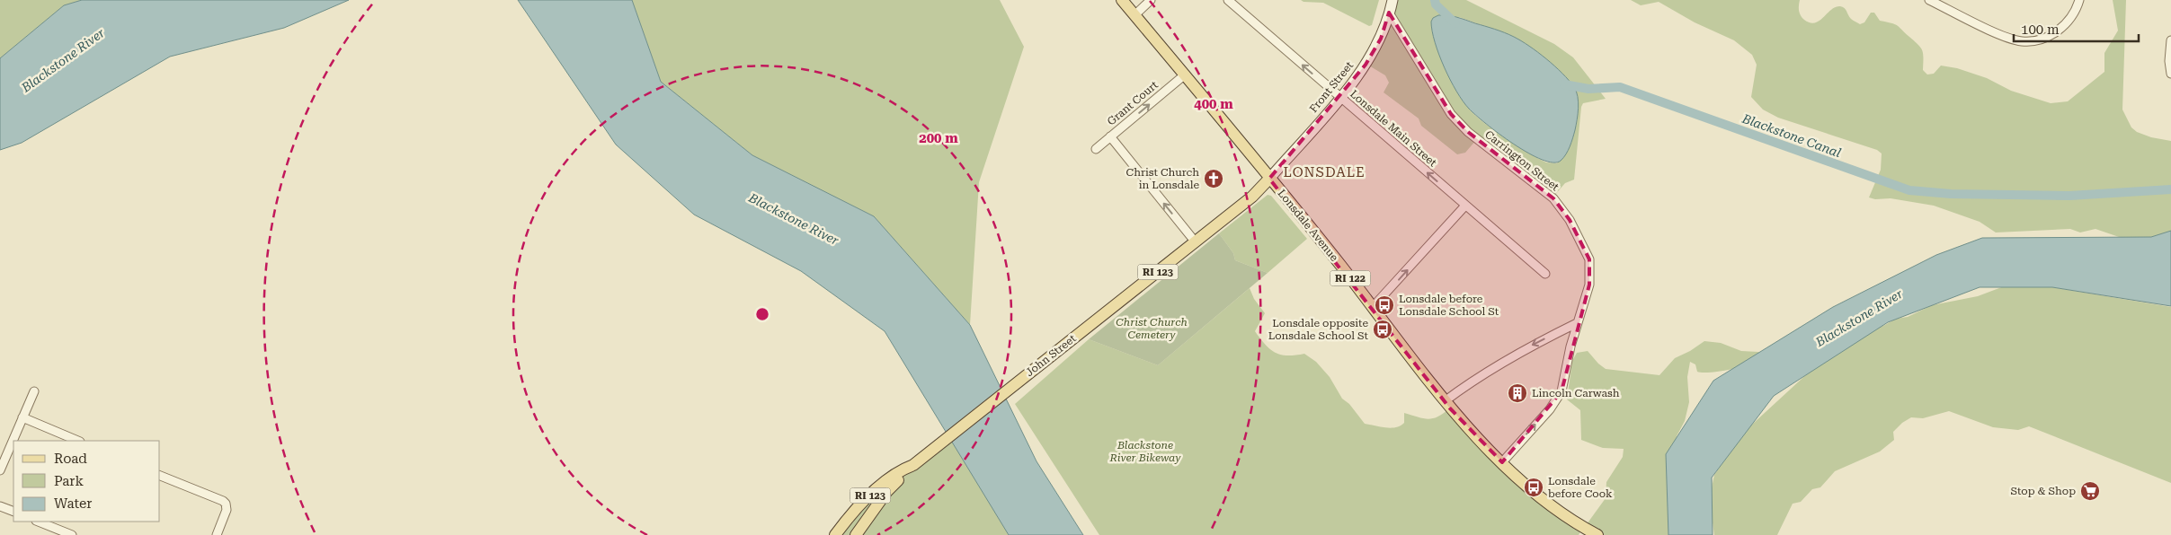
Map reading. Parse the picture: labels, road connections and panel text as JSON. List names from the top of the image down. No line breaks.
{"streets":{"main road":["Front Street","Lonsdale Avenue","RI 123","RI 122","John Street"],"street":["Grant Court","Lonsdale Main Street","Carrington Street"]},"crossings":[["Front Street","Lonsdale Main Street"],["Front Street","Carrington Street"],["Front Street","Lonsdale Avenue"],["Front Street","John Street"],["Grant Court","Lonsdale Avenue"],["Carrington Street","Lonsdale Avenue"],["Lonsdale Avenue","John Street"],["RI 123","John Street"]],"one_way":["Grant Court","Lonsdale Main Street"],"districts":["LONSDALE"],"water":["Blackstone River","Blackstone Canal"],"parks":["Christ Church Cemetery","Blackstone River Bikeway"],"places":{"church":["Christ Church in Lonsdale"],"bus stop":["Lonsdale before Lonsdale School St","Lonsdale opposite Lonsdale School St","Lonsdale before Cook"],"building":["Lincoln Carwash"],"supermarket":["Stop & Shop"]},"legend":["Road","Park","Water"],"scale_bar":"100 m","rings":["400 m","200 m"]}
